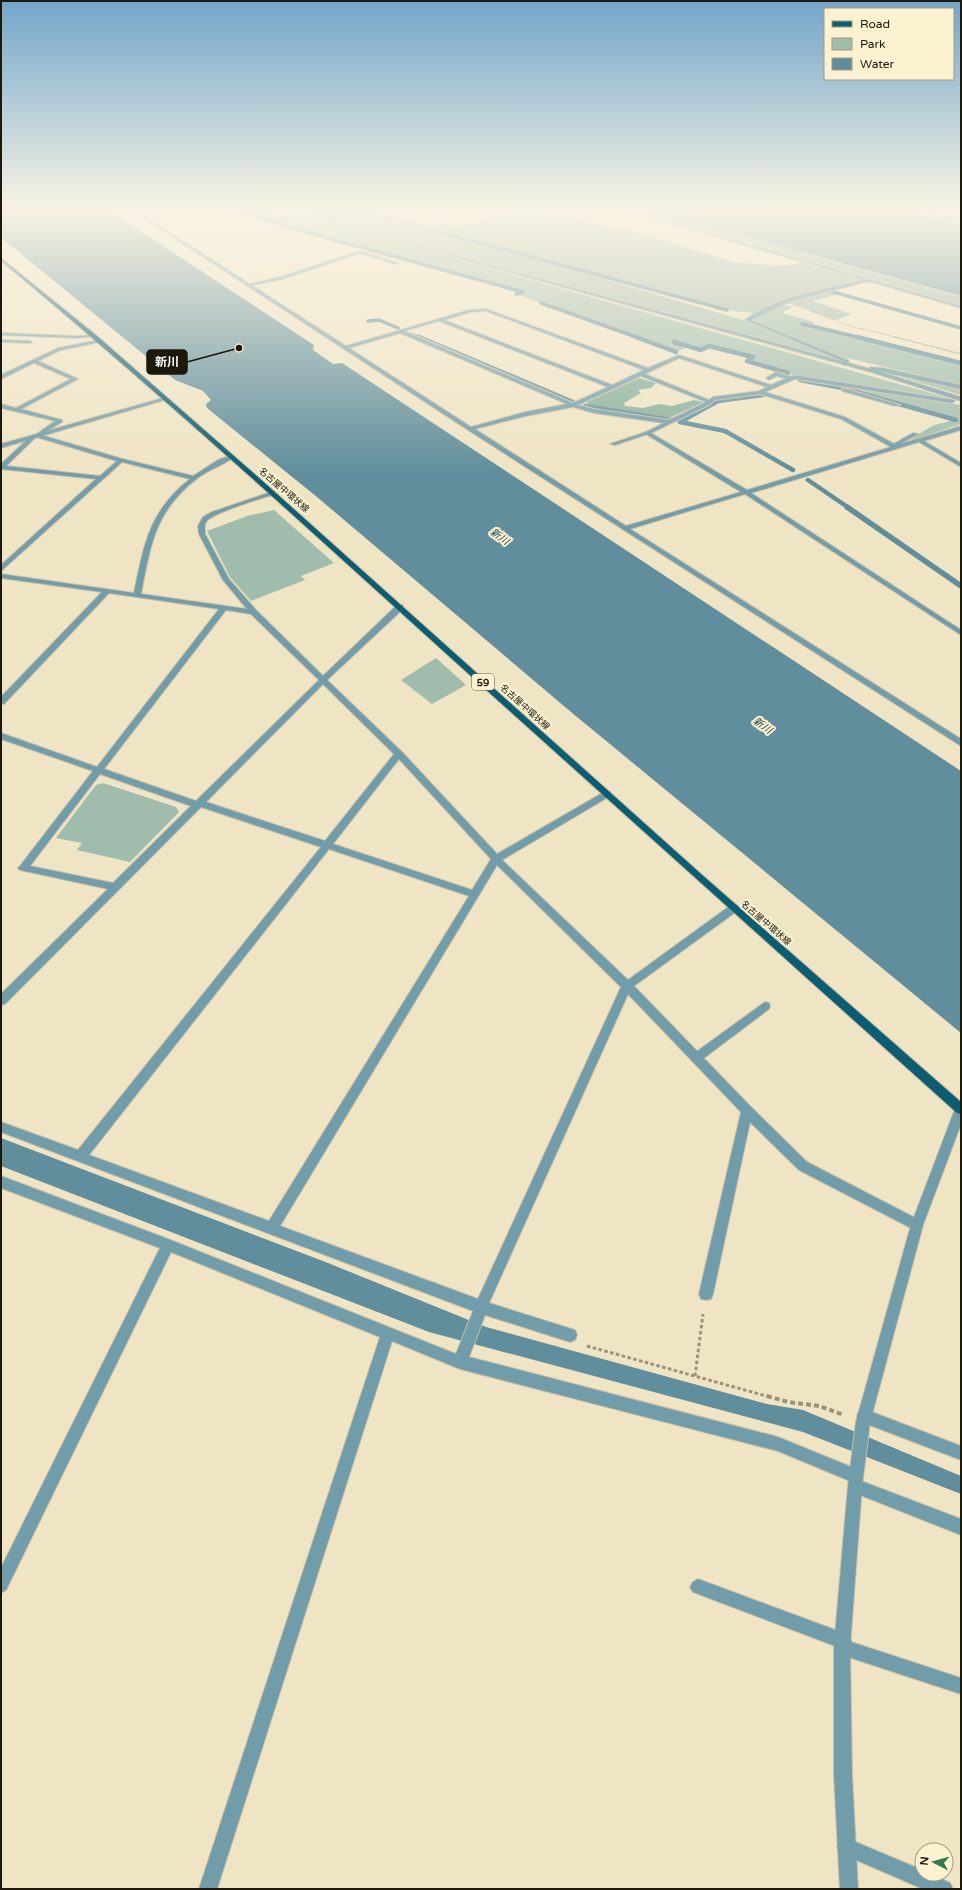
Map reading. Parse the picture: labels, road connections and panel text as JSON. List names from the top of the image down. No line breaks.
{"streets":{"main road":["名古屋中環状線","59"]},"water":["新川"],"places":["新川"],"legend":["Road","Park","Water"],"north":"left"}
